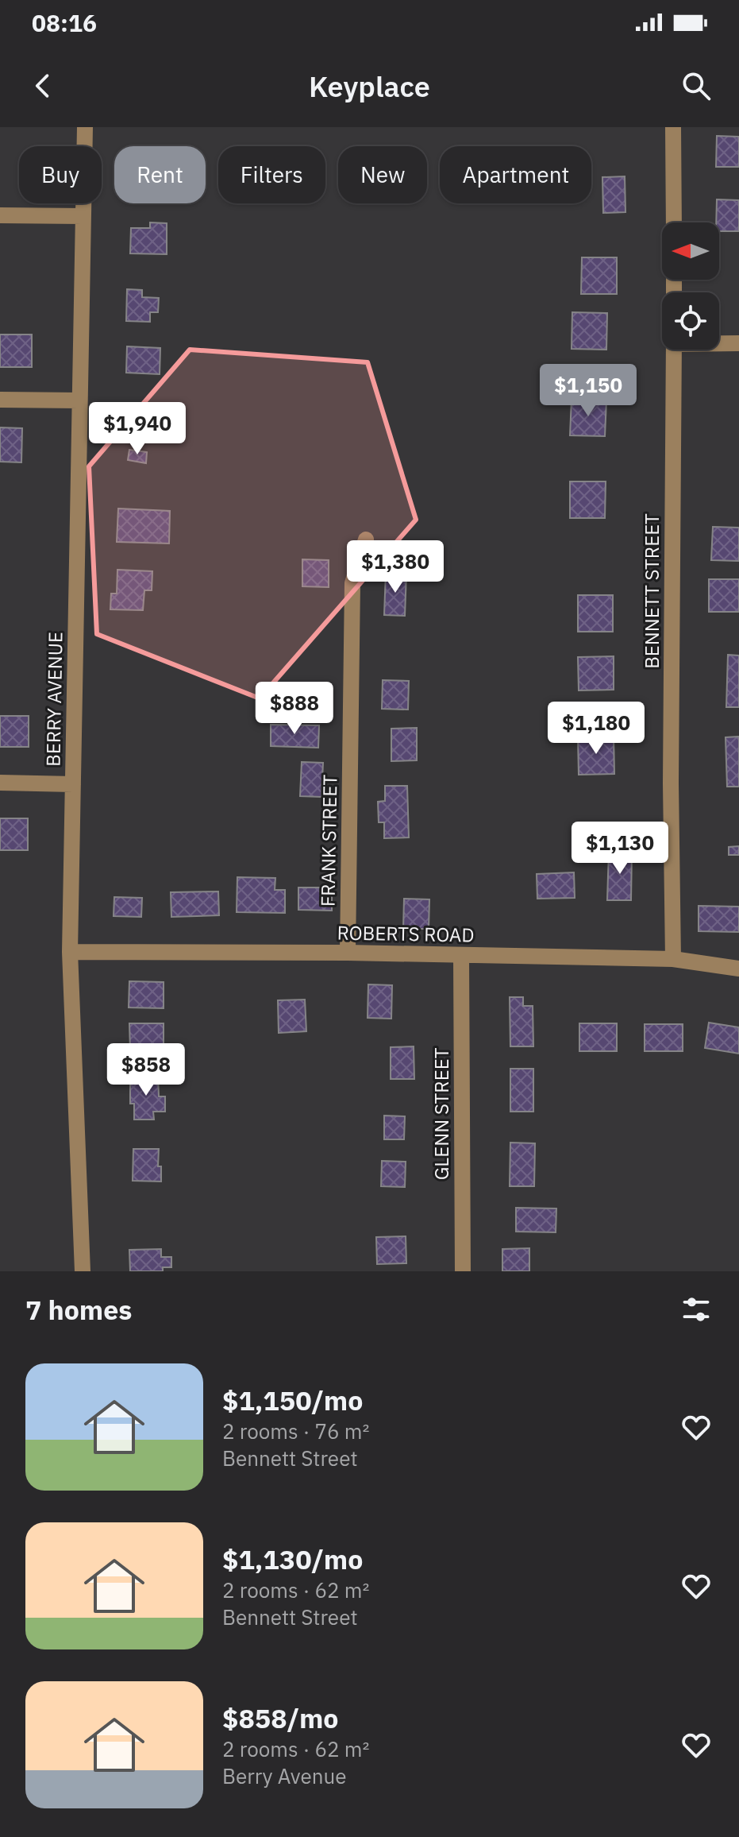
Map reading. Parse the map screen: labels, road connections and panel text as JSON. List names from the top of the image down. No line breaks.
{"streets":{"street":["BENNETT STREET","BERRY AVENUE","FRANK STREET","ROBERTS ROAD","GLENN STREET"]},"crossings":[["BENNETT STREET","ROBERTS ROAD"],["BERRY AVENUE","ROBERTS ROAD"],["FRANK STREET","ROBERTS ROAD"],["ROBERTS ROAD","GLENN STREET"]],"north":"left","page":{"status":"08:16","header":"Keyplace","chip":["Buy","Rent","Filters","New","Apartment"],"price":["$1,150","$1,940","$1,380","$888","$1,180","$1,130","$858"],"heading":"7 homes","list":[{"name":"$1,150/mo","note":"2 rooms · 76 m² · Bennett Street"},{"name":"$1,130/mo","note":"2 rooms · 62 m² · Bennett Street"},{"name":"$858/mo","note":"2 rooms · 62 m² · Berry Avenue"}]}}
